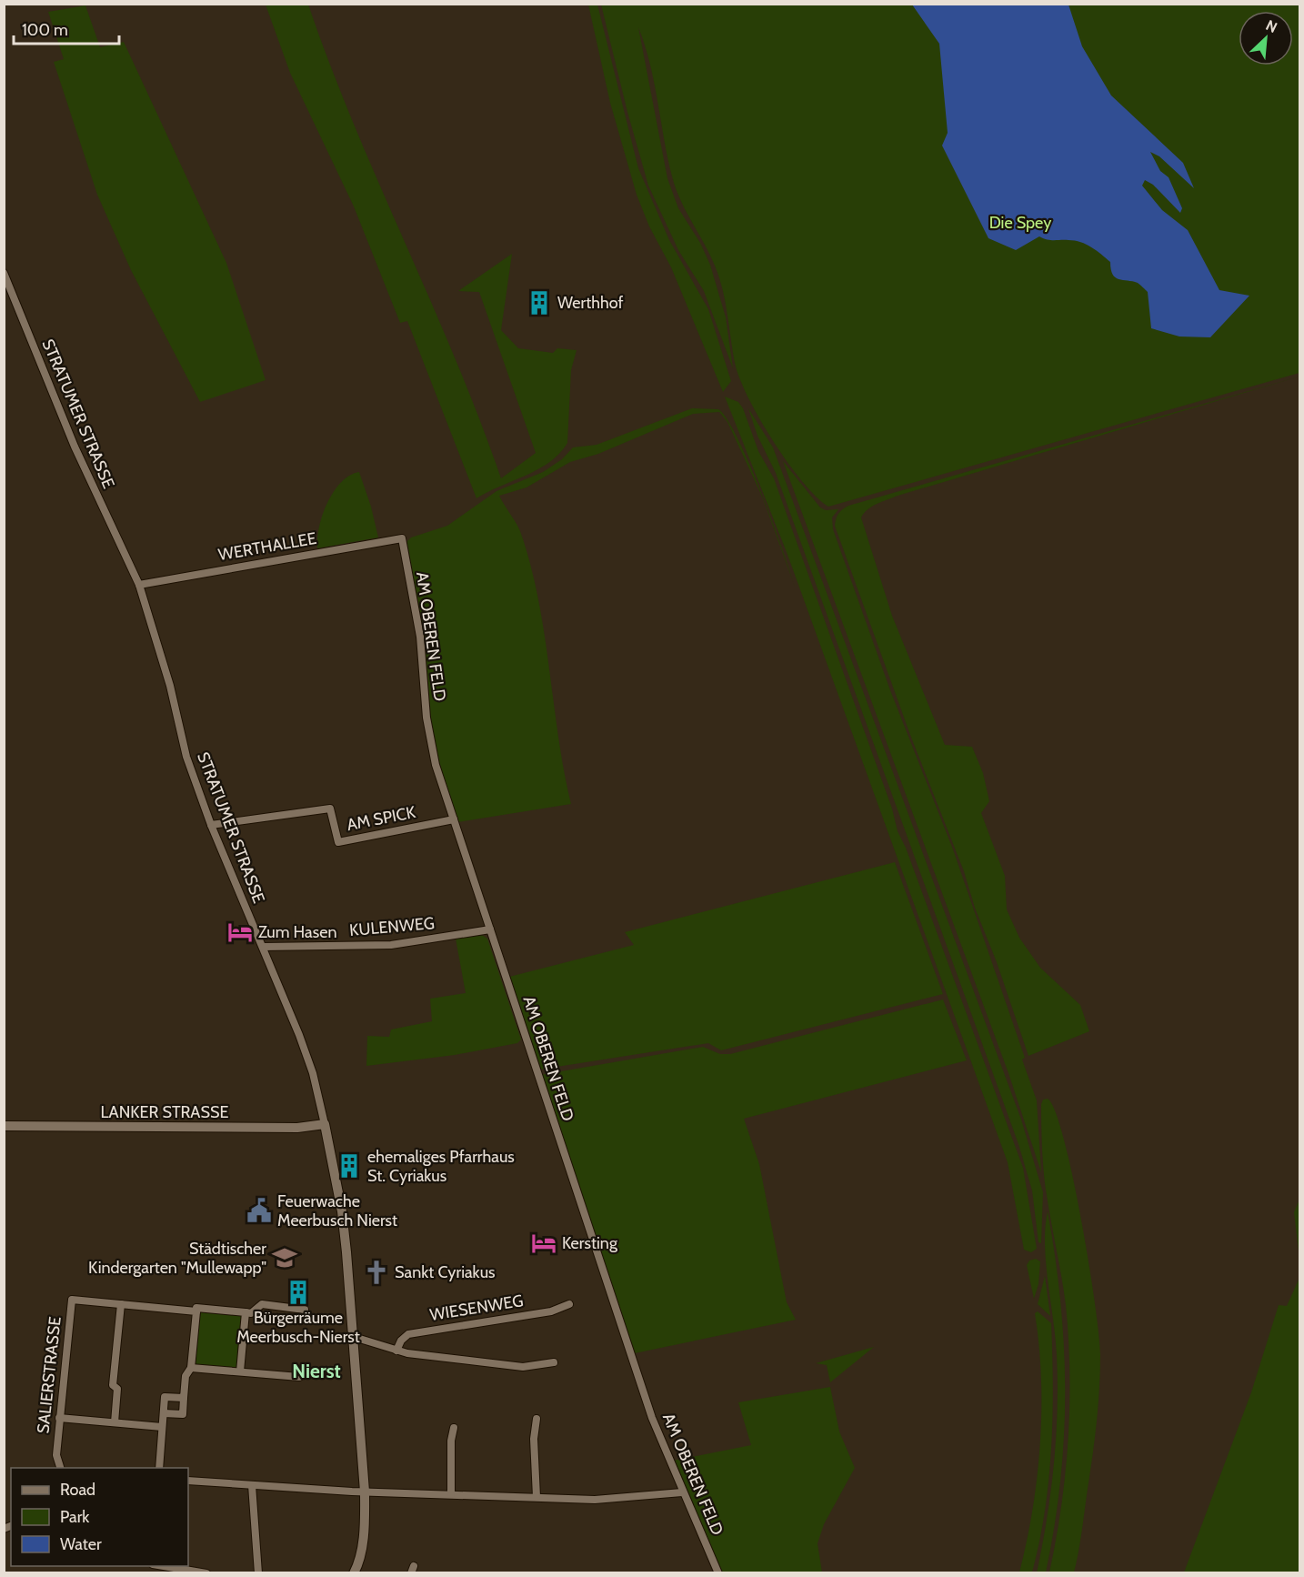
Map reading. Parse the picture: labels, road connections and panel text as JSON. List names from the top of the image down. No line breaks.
{"streets":{"street":["STRATUMER STRASSE","WERTHALLEE","AM OBEREN FELD","AM SPICK","KULENWEG","LANKER STRASSE","WIESENWEG","SALIERSTRASSE"]},"crossings":[["STRATUMER STRASSE","WERTHALLEE"],["STRATUMER STRASSE","AM SPICK"],["STRATUMER STRASSE","KULENWEG"],["STRATUMER STRASSE","LANKER STRASSE"],["WERTHALLEE","AM OBEREN FELD"],["AM OBEREN FELD","AM SPICK"],["AM OBEREN FELD","KULENWEG"]],"districts":["Nierst"],"parks":["Die Spey"],"places":{"building":["Werthhof","ehemaliges Pfarrhaus St. Cyriakus","Bürgerräume Meerbusch-Nierst"],"hotel":["Zum Hasen","Kersting"],"public building":["Feuerwache Meerbusch Nierst"],"school or university":["Städtischer Kindergarten \"Mullewapp\""],"church":["Sankt Cyriakus"]},"legend":["Road","Park","Water"],"scale_bar":"100 m","north":"top right"}
